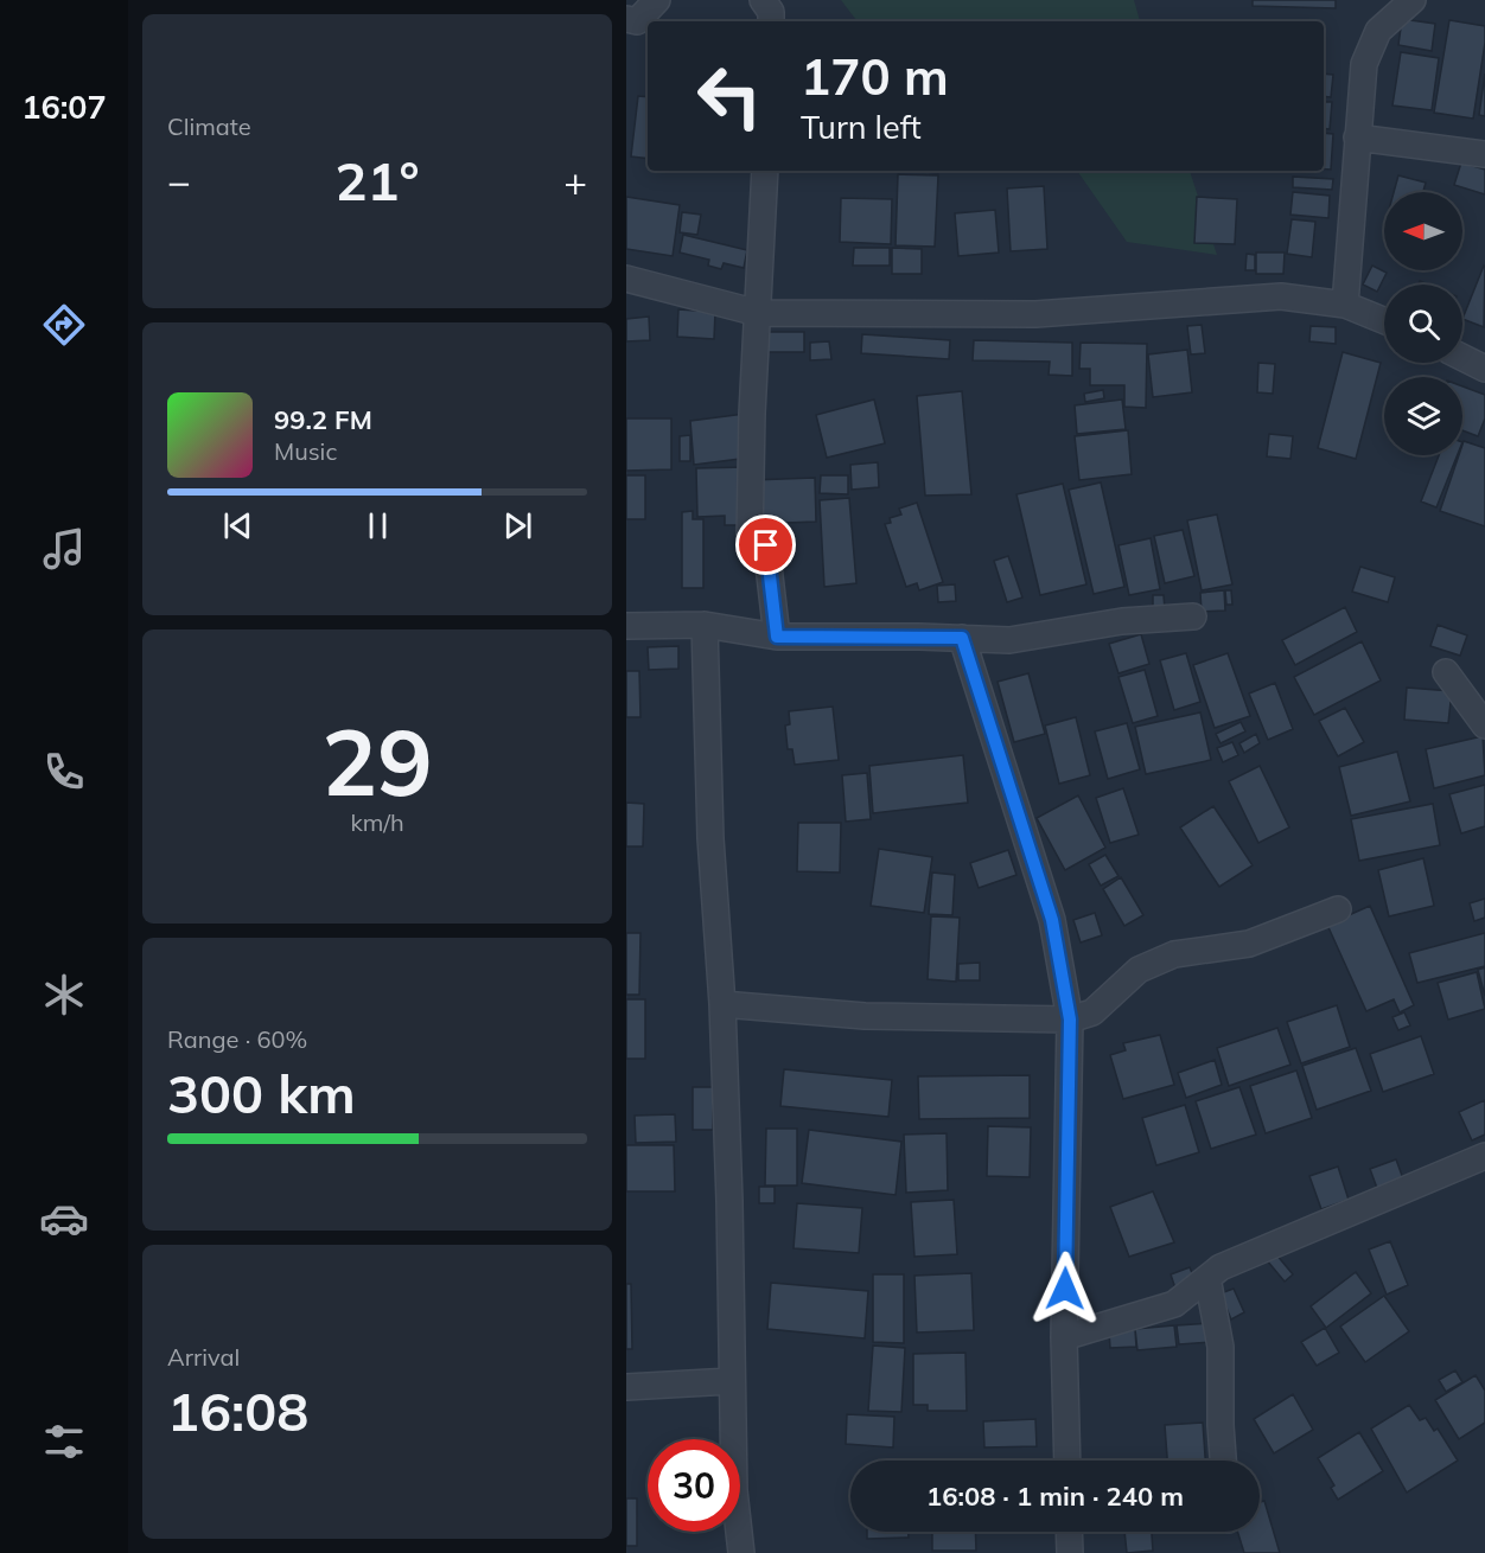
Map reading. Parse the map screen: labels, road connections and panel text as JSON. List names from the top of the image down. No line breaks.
{"north":"left","page":{"tabs":"16:07","tile":["Climate",["29","km/h"],["Range · 60%","300 km"],["Arrival","16:08"]],"turn":["170 m","Turn left"],"heat":["−","21°","+"],"song":["99.2 FM","Music"],"limit":"30","trip":"16:08 · 1 min · 240 m"}}
